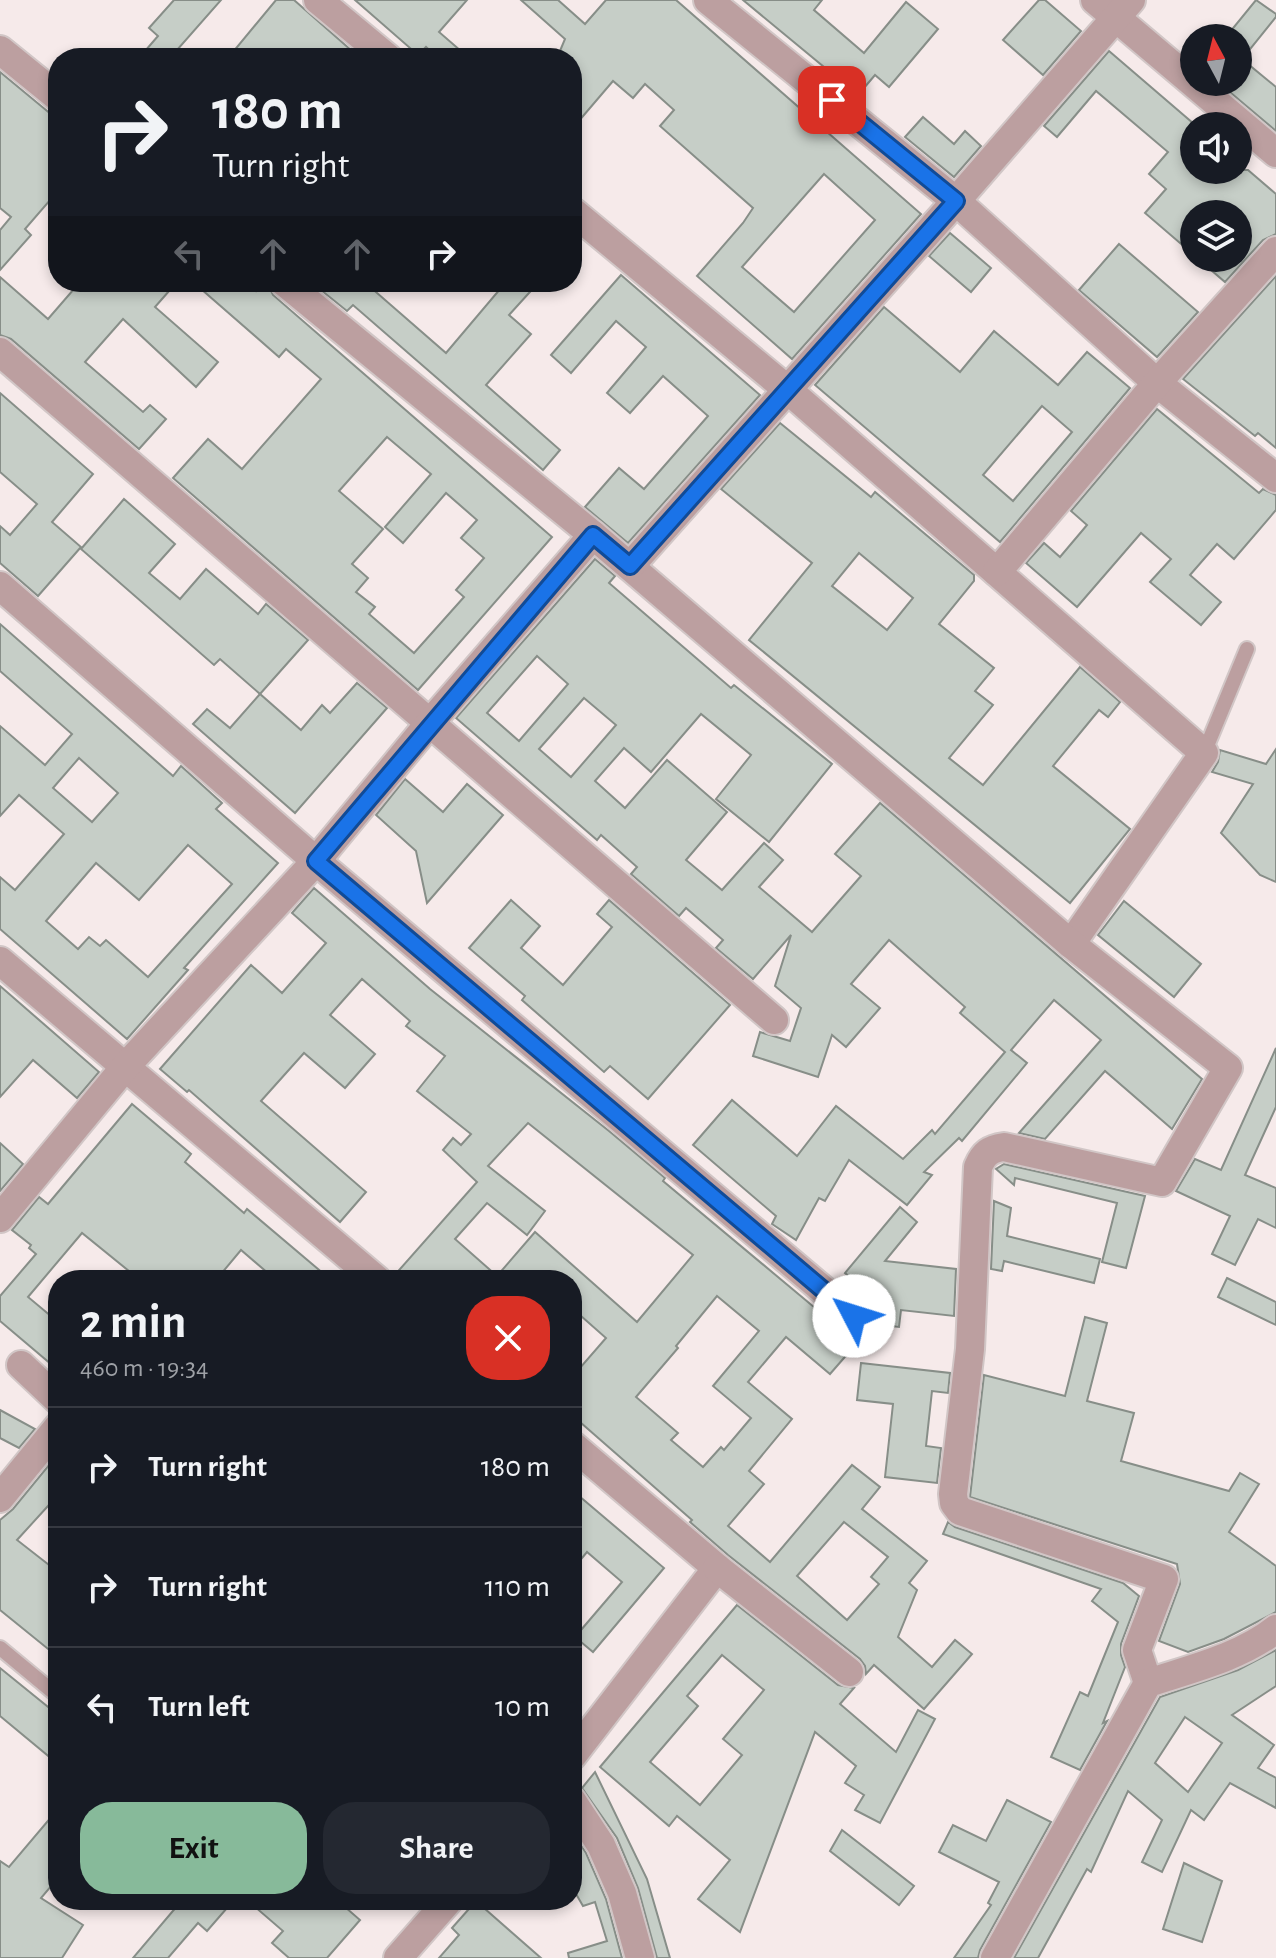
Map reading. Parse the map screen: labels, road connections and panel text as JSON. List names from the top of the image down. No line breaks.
{"north":"top","page":{"turn":["180 m","Turn right"],"heading":["2 min","460 m · 19:34"],"list":[{"name":"Turn right","value":"180 m"},{"name":"Turn right","value":"110 m"},{"name":"Turn left","value":"10 m"}],"buttons":["Exit","Share"]}}
